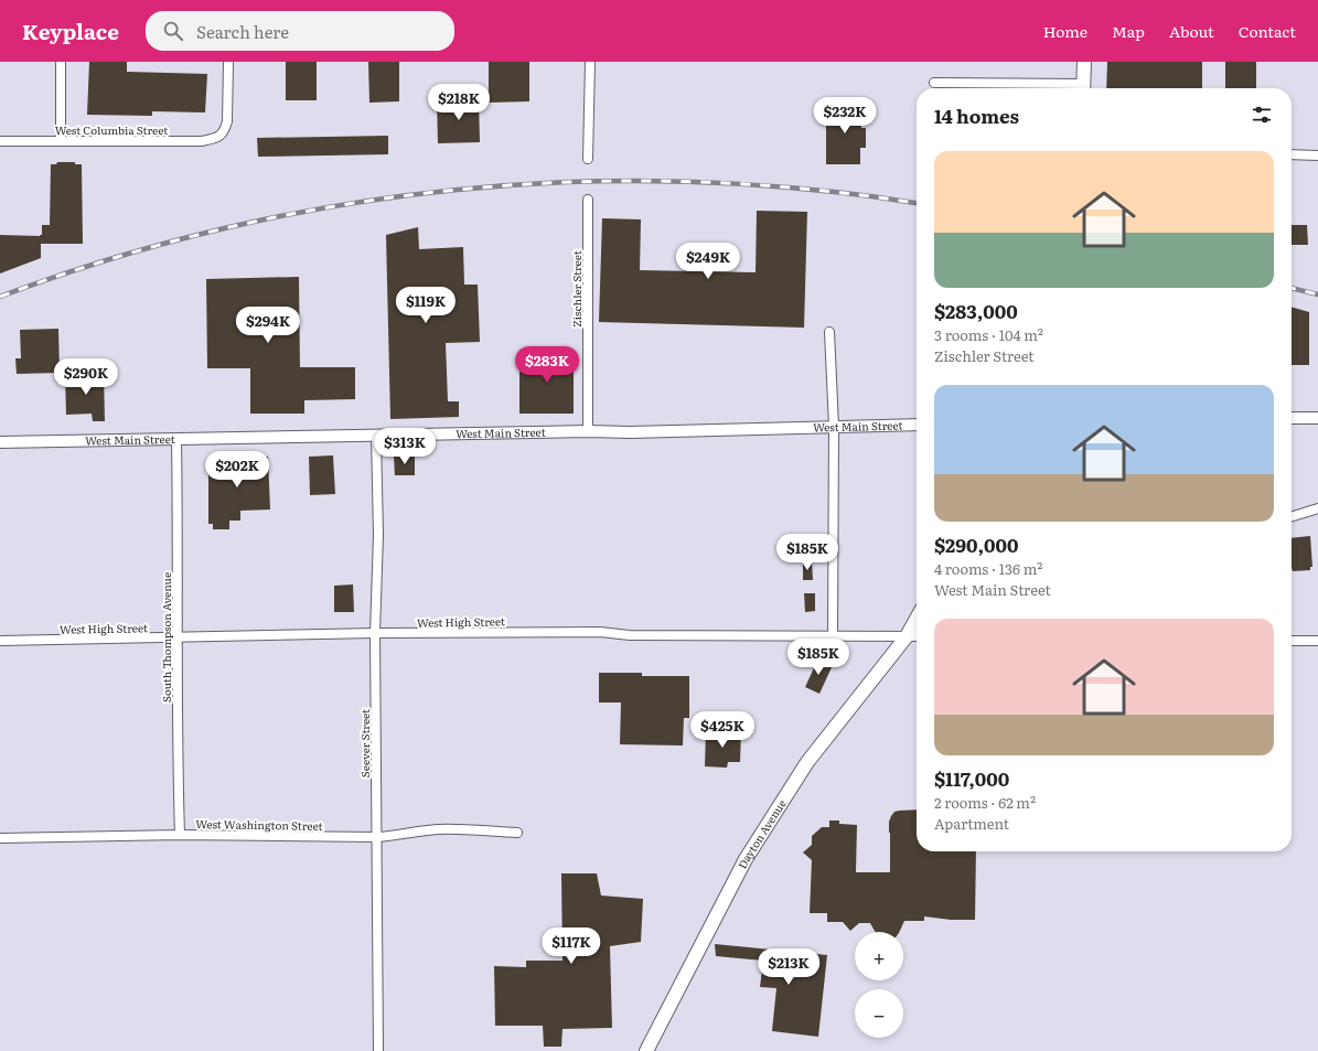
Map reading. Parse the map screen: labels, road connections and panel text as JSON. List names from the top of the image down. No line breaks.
{"streets":{"main road":["Dayton Avenue"],"street":["West Columbia Street","Zischler Street","West Main Street","West High Street","South Thompson Avenue","Seever Street","West Washington Street"]},"crossings":[["Zischler Street","West Main Street"],["West Main Street","South Thompson Avenue"],["West Main Street","Seever Street"],["West High Street","South Thompson Avenue"],["West High Street","Seever Street"],["West High Street","Dayton Avenue"],["South Thompson Avenue","West Washington Street"],["Seever Street","West Washington Street"]],"page":{"header":"Keyplace","search":"Search here","nav":["Home","Map","About","Contact"],"price":["$218K","$232K","$249K","$119K","$294K","$283K","$290K","$313K","$202K","$185K","$185K","$425K","$117K","$213K"],"heading":"14 homes","list":[{"name":"$283,000","note":"3 rooms · 104 m² · Zischler Street"},{"name":"$290,000","note":"4 rooms · 136 m² · West Main Street"},{"name":"$117,000","note":"2 rooms · 62 m² · Apartment"}],"map_buttons":["+","−"]}}
